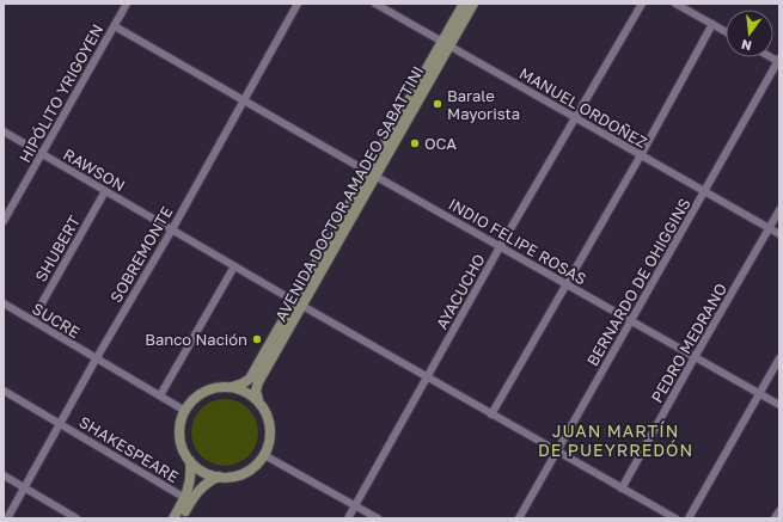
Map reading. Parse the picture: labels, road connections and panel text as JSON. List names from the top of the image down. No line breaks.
{"streets":{"main road":["AVENIDA DOCTOR AMADEO SABATTINI"],"street":["HIPÓLITO YRIGOYEN","MANUEL ORDOÑEZ","RAWSON","INDIO FELIPE ROSAS","SHUBERT","SOBREMONTE","BERNARDO DE OHIGGINS","AYACUCHO","SUCRE","PEDRO MEDRANO","SHAKESPEARE"]},"crossings":[["HIPÓLITO YRIGOYEN","RAWSON"],["HIPÓLITO YRIGOYEN","INDIO FELIPE ROSAS"],["MANUEL ORDOÑEZ","AVENIDA DOCTOR AMADEO SABATTINI"],["MANUEL ORDOÑEZ","BERNARDO DE OHIGGINS"],["MANUEL ORDOÑEZ","AYACUCHO"],["MANUEL ORDOÑEZ","PEDRO MEDRANO"],["RAWSON","AVENIDA DOCTOR AMADEO SABATTINI"],["RAWSON","SHUBERT"],["RAWSON","SOBREMONTE"],["RAWSON","BERNARDO DE OHIGGINS"],["RAWSON","AYACUCHO"],["RAWSON","PEDRO MEDRANO"],["AVENIDA DOCTOR AMADEO SABATTINI","INDIO FELIPE ROSAS"],["AVENIDA DOCTOR AMADEO SABATTINI","SUCRE"],["INDIO FELIPE ROSAS","SOBREMONTE"],["INDIO FELIPE ROSAS","BERNARDO DE OHIGGINS"],["INDIO FELIPE ROSAS","AYACUCHO"],["INDIO FELIPE ROSAS","PEDRO MEDRANO"],["SHUBERT","SUCRE"],["SOBREMONTE","SUCRE"],["SOBREMONTE","SHAKESPEARE"]],"districts":["JUAN MARTÍN DE PUEYRREDÓN"],"places":["Barale Mayorista","OCA","Banco Nación"],"north":"bottom"}
